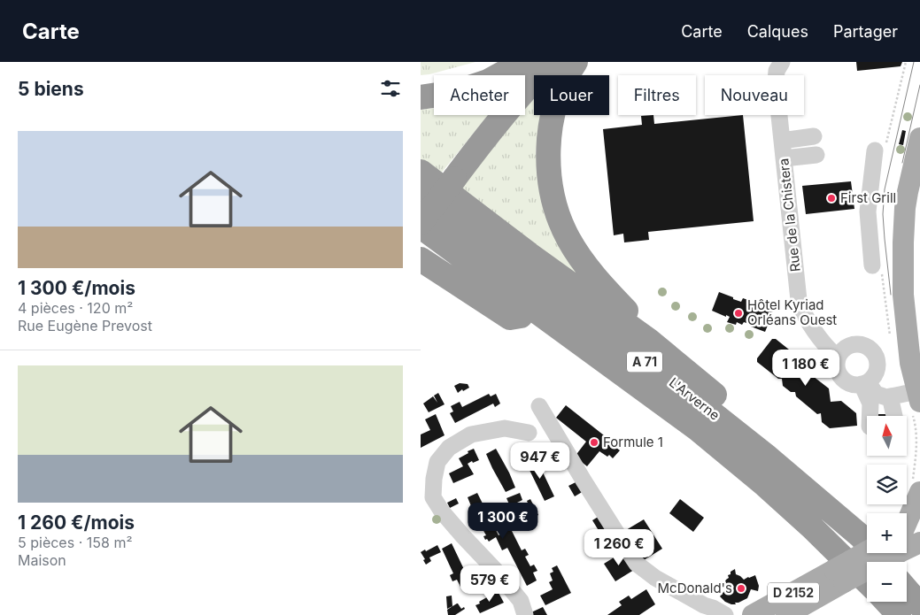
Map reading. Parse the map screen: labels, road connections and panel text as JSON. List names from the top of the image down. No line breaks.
{"streets":{"highway":["A 71","L'Arverne"],"main road":["D 2152"],"street":["Rue de la Chistera"]},"places":["First Grill","Hôtel Kyriad Orléans Ouest","Formule 1","McDonald's"],"north":"top","page":{"header":"Carte","nav":["Carte","Calques","Partager"],"heading":"5 biens","chip":["Acheter","Louer","Filtres","Nouveau"],"list":[{"name":"1 300 €/mois","note":"4 pièces · 120 m² · Rue Eugène Prevost"},{"name":"1 260 €/mois","note":"5 pièces · 158 m² · Maison"}],"price":["1 180 €","947 €","1 300 €","1 260 €","579 €"],"map_buttons":["+","−"]}}
